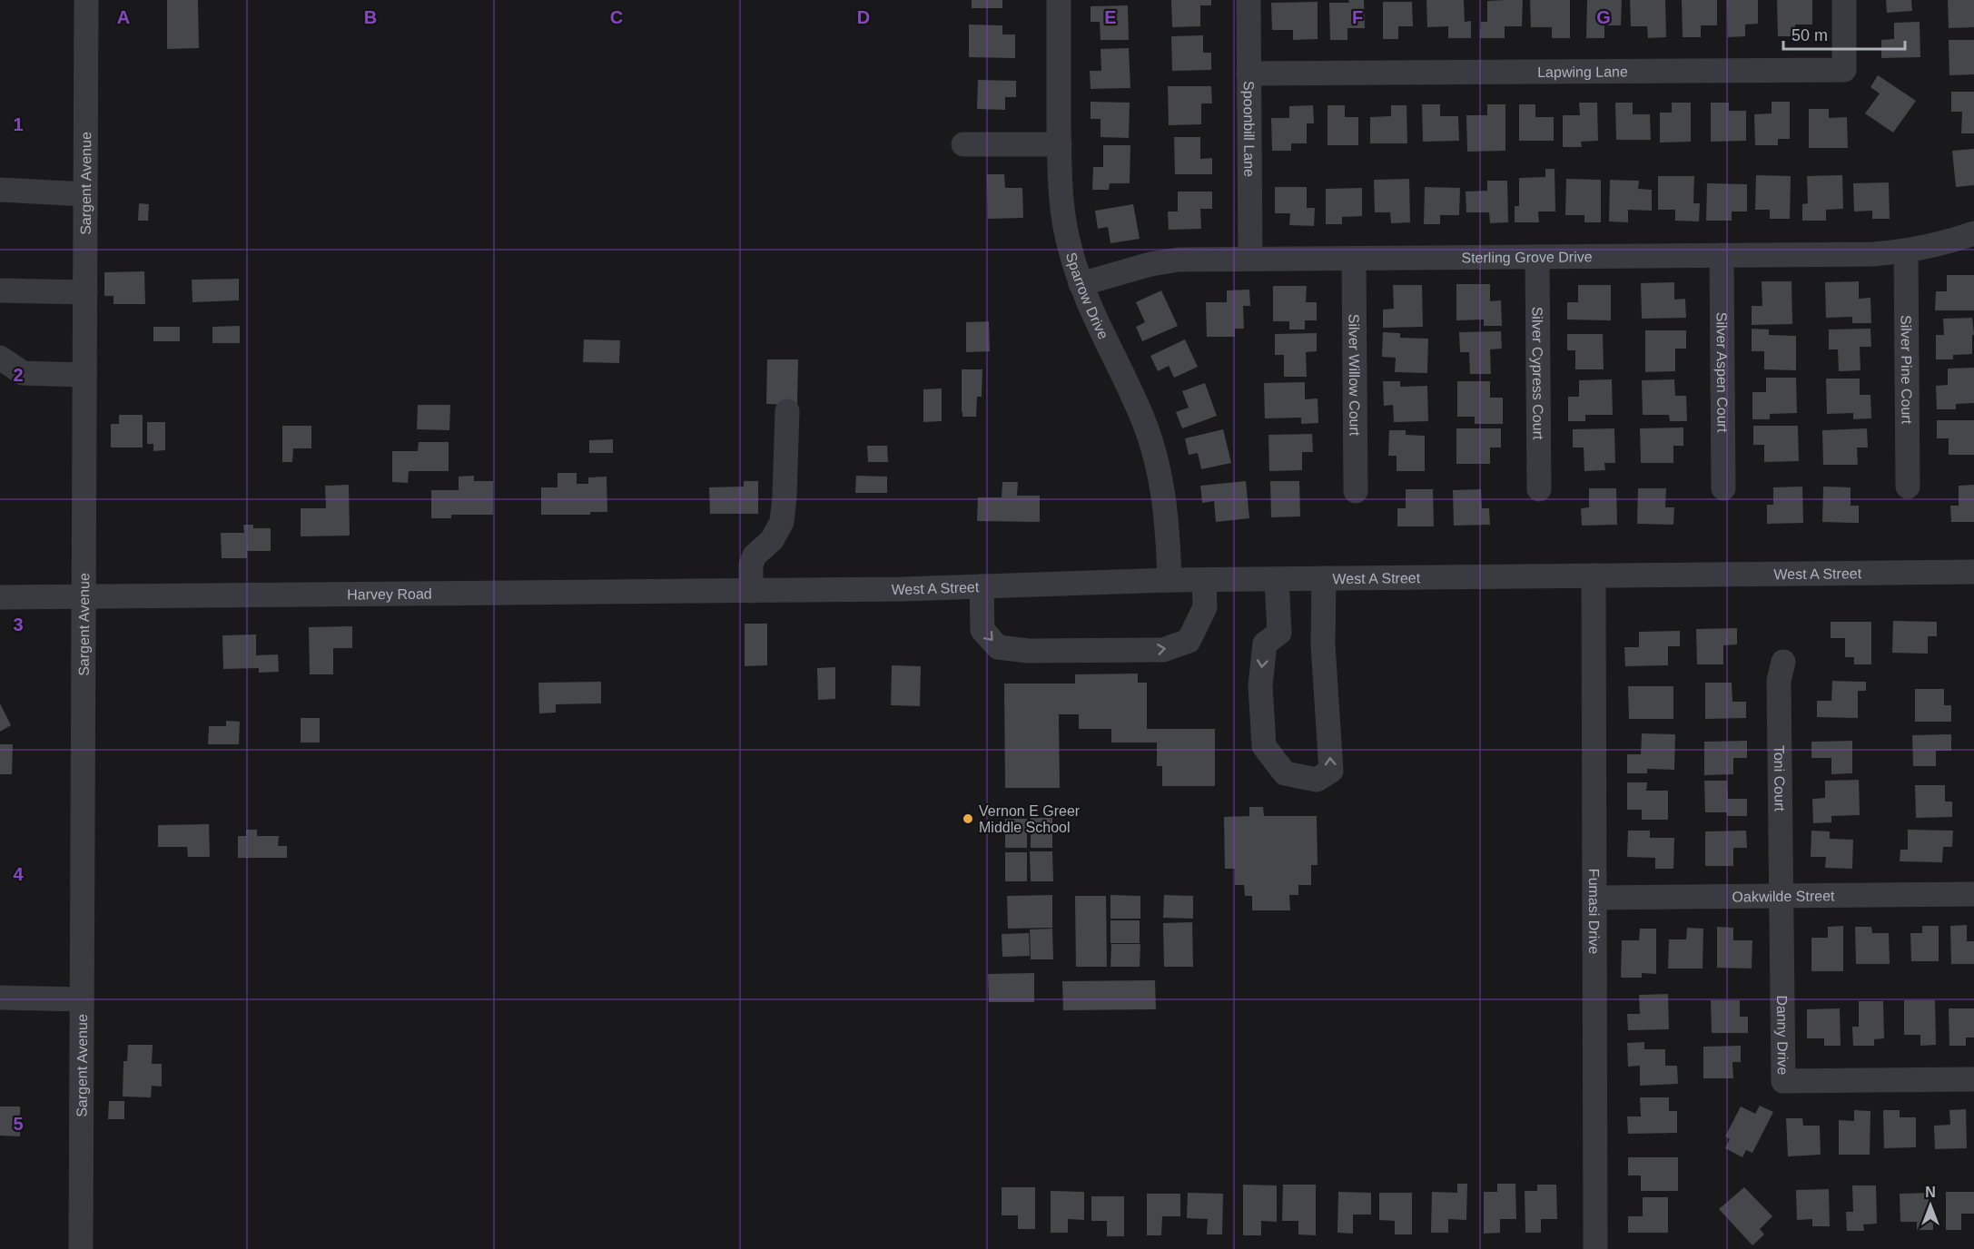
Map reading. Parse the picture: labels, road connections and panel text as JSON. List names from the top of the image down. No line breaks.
{"streets":{"street":["Lapwing Lane","Spoonbill Lane","Sargent Avenue","Sterling Grove Drive","Sparrow Drive","Silver Pine Court","Silver Aspen Court","Silver Cypress Court","Silver Willow Court","West A Street","Harvey Road","Toni Court","Oakwilde Street","Fumasi Drive","Danny Drive"]},"crossings":[["Lapwing Lane","Spoonbill Lane"],["Spoonbill Lane","Sterling Grove Drive"],["Sargent Avenue","Harvey Road"],["Sterling Grove Drive","Sparrow Drive"],["Sterling Grove Drive","Silver Pine Court"],["Sterling Grove Drive","Silver Aspen Court"],["Sterling Grove Drive","Silver Cypress Court"],["Sterling Grove Drive","Silver Willow Court"],["Sparrow Drive","West A Street"],["West A Street","Harvey Road"],["West A Street","Fumasi Drive"],["Toni Court","Oakwilde Street"],["Toni Court","Danny Drive"],["Oakwilde Street","Fumasi Drive"],["Oakwilde Street","Danny Drive"]],"places":["Vernon E Greer Middle School"],"scale_bar":"50 m","north":"top","grid":{"columns":["A","B","C","D","E","F","G"],"rows":["1","2","3","4","5"]}}
